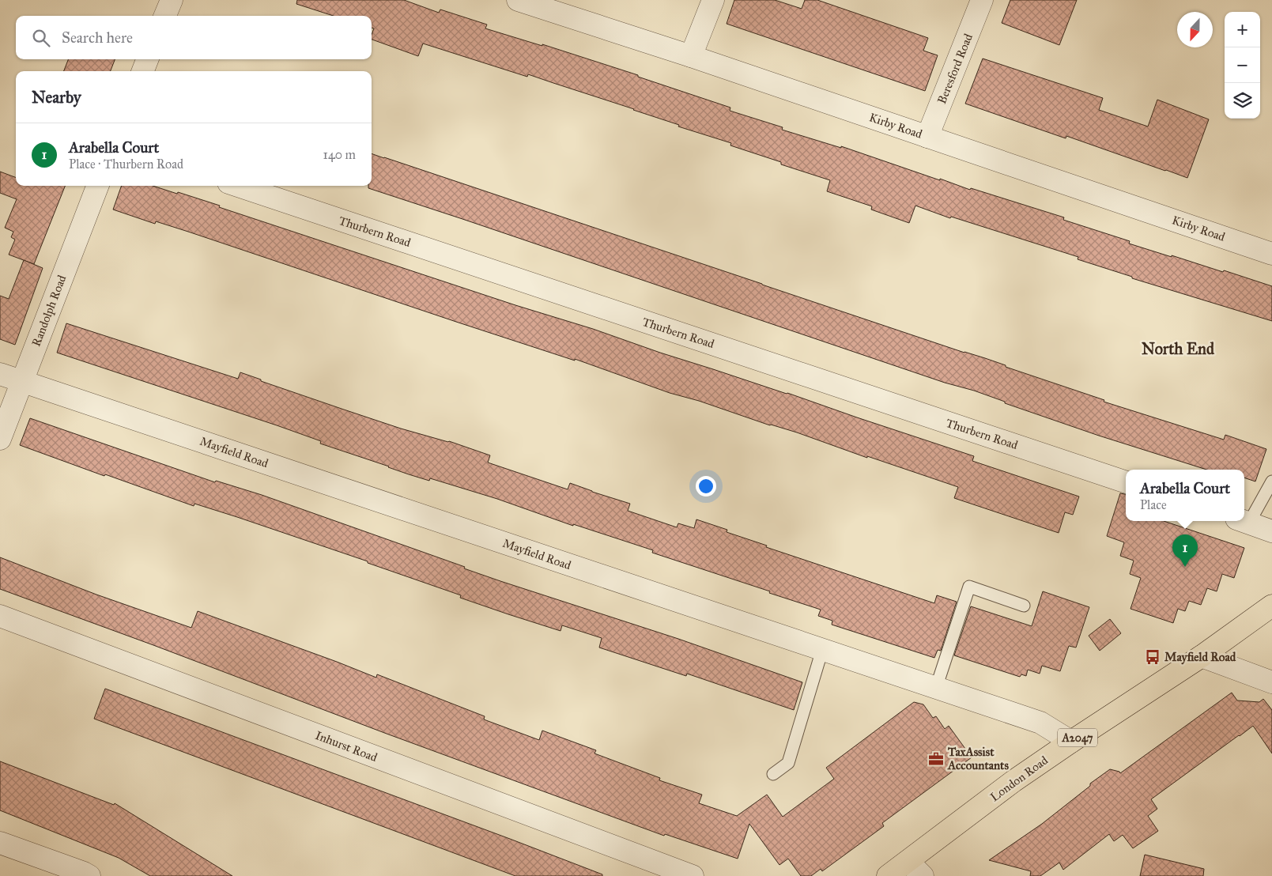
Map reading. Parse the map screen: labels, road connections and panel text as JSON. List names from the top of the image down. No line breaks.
{"streets":{"main road":["A2047","London Road"],"street":["Beresford Road","Kirby Road","Thurbern Road","Randolph Road","Mayfield Road","Inhurst Road"]},"crossings":[["Beresford Road","Kirby Road"],["Randolph Road","Mayfield Road"],["Mayfield Road","London Road"]],"districts":["North End"],"places":{"bus stop":["Mayfield Road"],"office":["TaxAssist Accountants"]},"north":"bottom","page":{"map_buttons":["+","−"],"search":"Search here","heading":"Nearby","list":[{"mark":"1","name":"Arabella Court","note":"Place · Thurbern Road","value":"140 m"}],"popup":["Arabella Court","Place"],"pins":"1"}}
